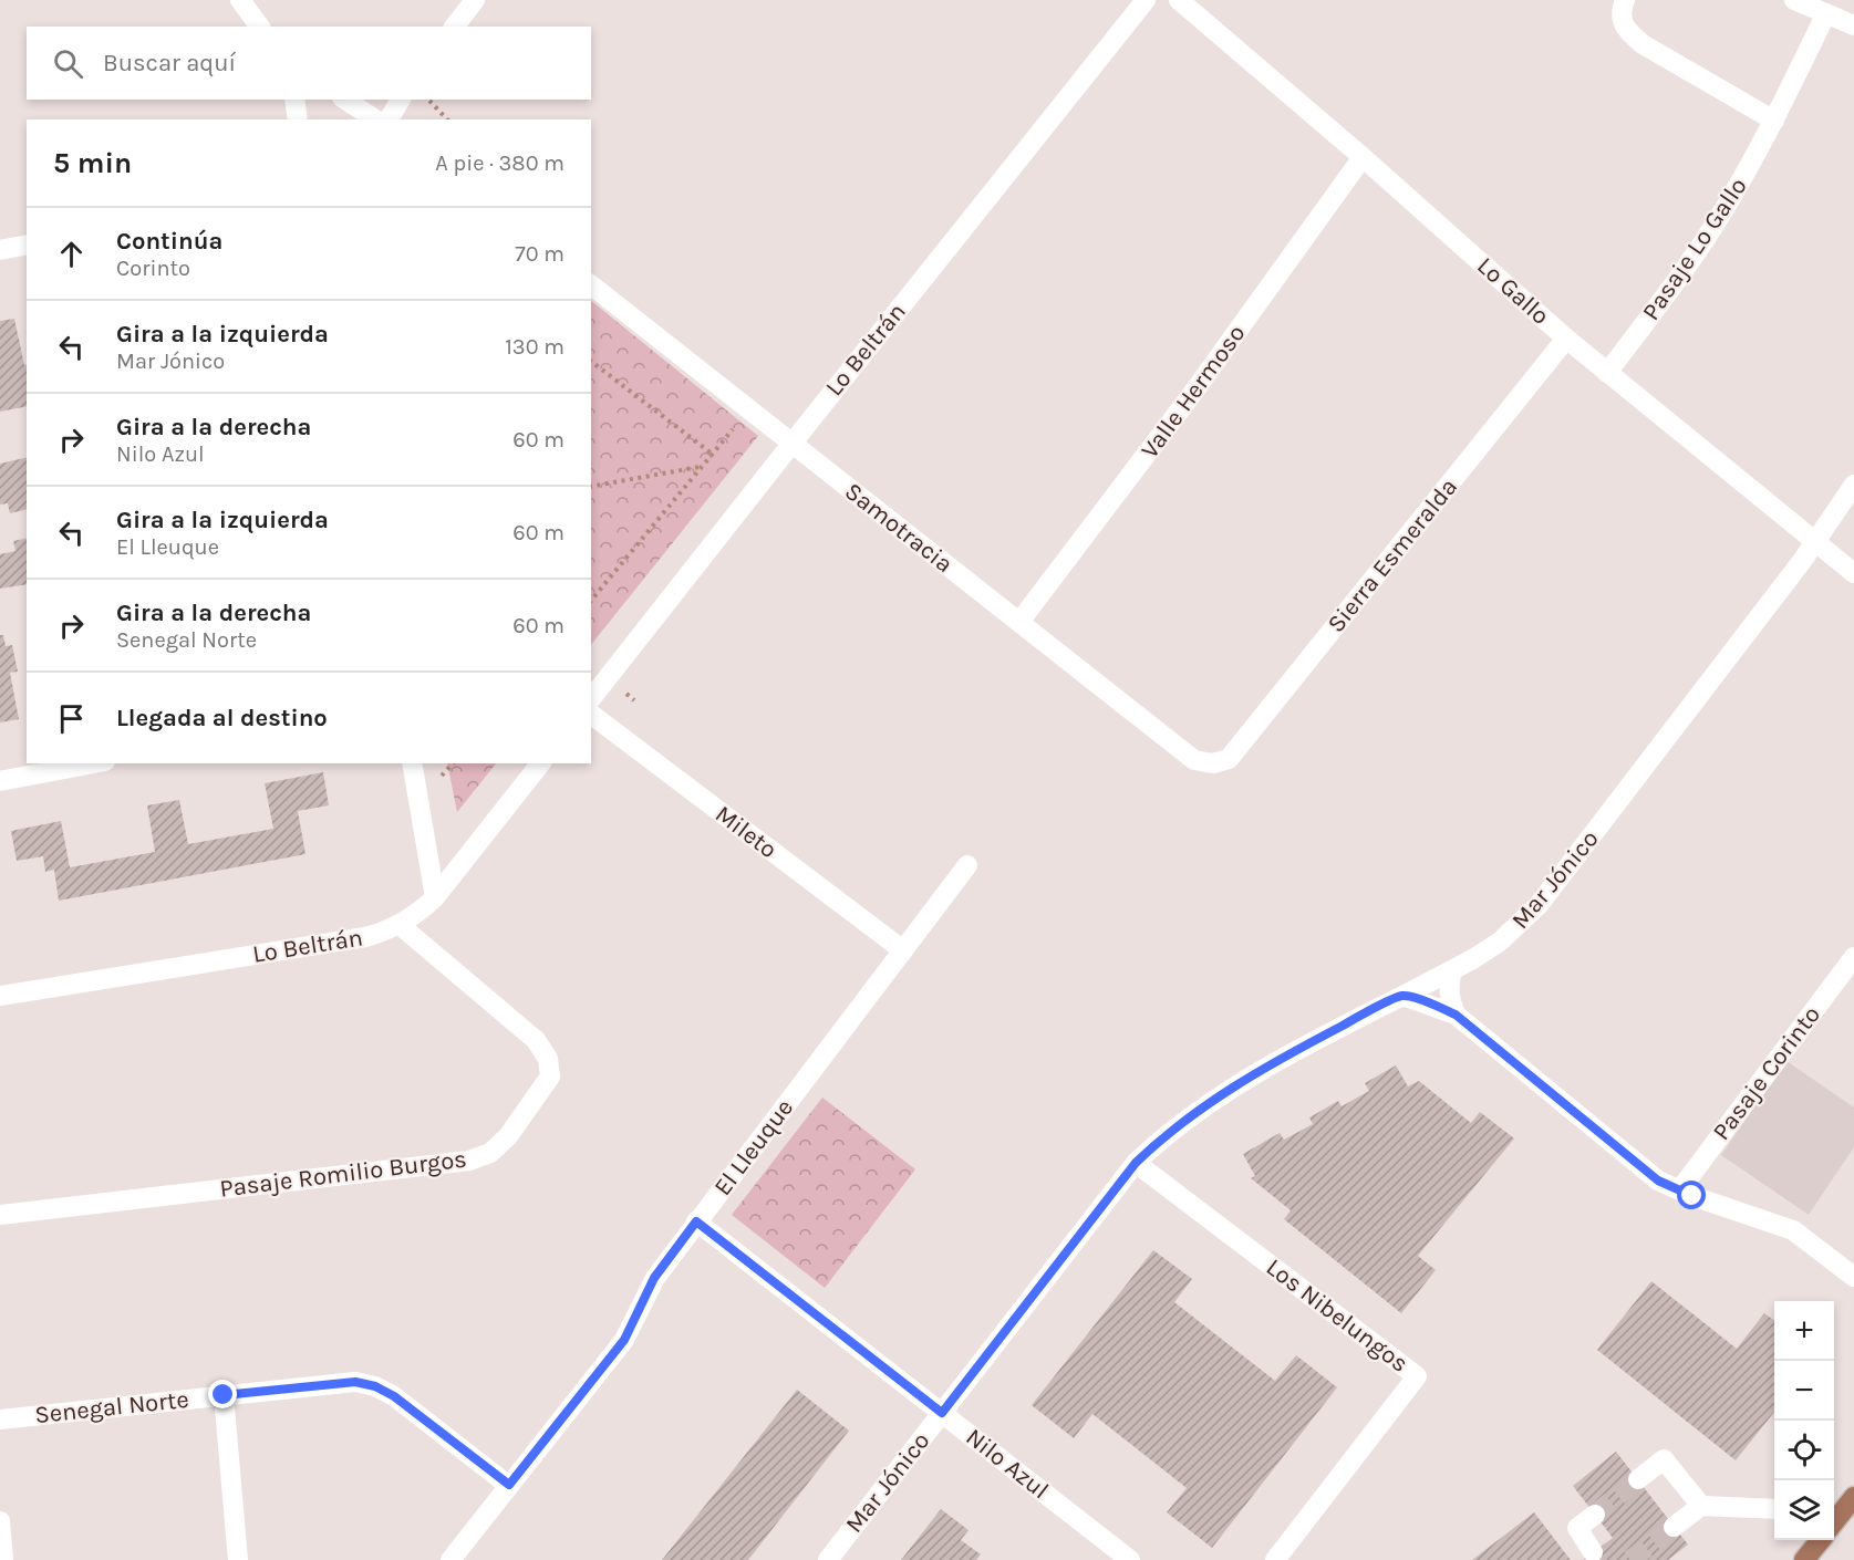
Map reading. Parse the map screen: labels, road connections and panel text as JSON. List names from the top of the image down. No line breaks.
{"streets":{"street":["Pasaje Lo Gallo","Lo Gallo","Lo Beltrán","Valle Hermoso","Samotracia","Sierra Esmeralda","Mileto","Mar Jónico","Pasaje Corinto","El Lleuque","Pasaje Romilio Burgos","Los Nibelungos","Senegal Norte","Nilo Azul"]},"crossings":[["Pasaje Lo Gallo","Lo Gallo"],["Lo Gallo","Valle Hermoso"],["Lo Gallo","Sierra Esmeralda"],["Lo Gallo","Mar Jónico"],["Lo Beltrán","Samotracia"],["Lo Beltrán","Pasaje Romilio Burgos"],["Valle Hermoso","Samotracia"],["Samotracia","Sierra Esmeralda"],["Mileto","El Lleuque"],["Mar Jónico","Los Nibelungos"],["Mar Jónico","Nilo Azul"],["El Lleuque","Senegal Norte"],["El Lleuque","Nilo Azul"]],"page":{"search":"Buscar aquí","heading":["5 min","A pie · 380 m"],"list":[["Continúa","Corinto","70 m"],["Gira a la izquierda","Mar Jónico","130 m"],["Gira a la derecha","Nilo Azul","60 m"],["Gira a la izquierda","El Lleuque","60 m"],["Gira a la derecha","Senegal Norte","60 m"],"Llegada al destino"],"map_buttons":["+","−"]}}
